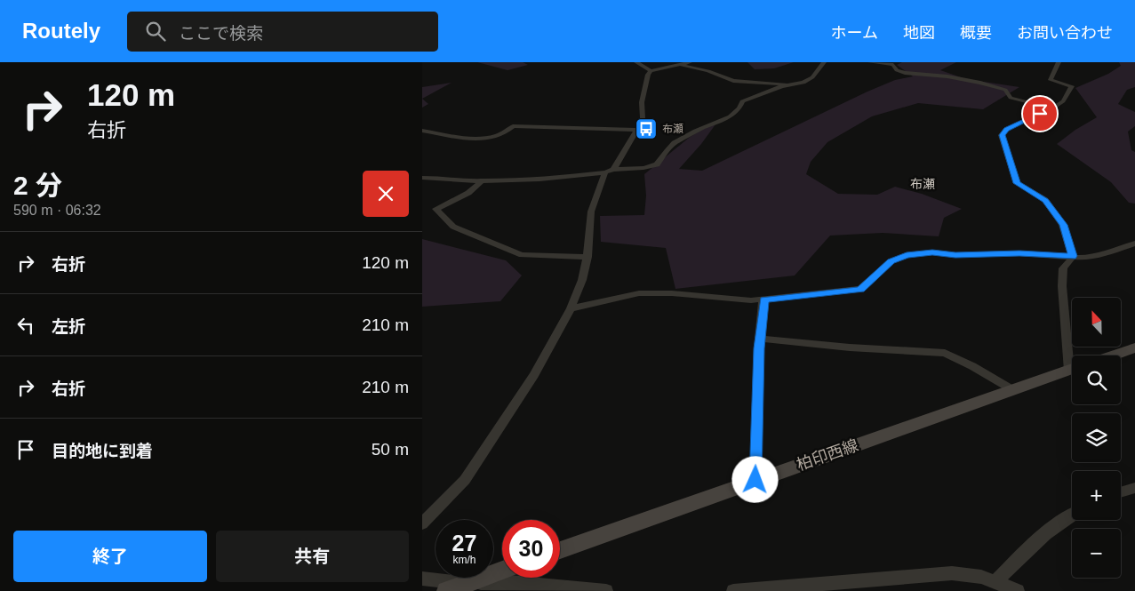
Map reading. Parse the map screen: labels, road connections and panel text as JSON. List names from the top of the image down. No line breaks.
{"streets":{"main road":["柏印西線"]},"districts":["布瀬"],"places":{"bus stop":["布瀬"]},"north":"top","page":{"header":"Routely","search":"ここで検索","nav":["ホーム","地図","概要","お問い合わせ"],"turn":["120 m","右折"],"heading":["2 分","590 m · 06:32"],"list":[{"name":"右折","value":"120 m"},{"name":"左折","value":"210 m"},{"name":"右折","value":"210 m"},{"name":"目的地に到着","value":"50 m"}],"map_buttons":["+","−"],"speed":"27 km/h","limit":"30","buttons":["終了","共有"]}}
